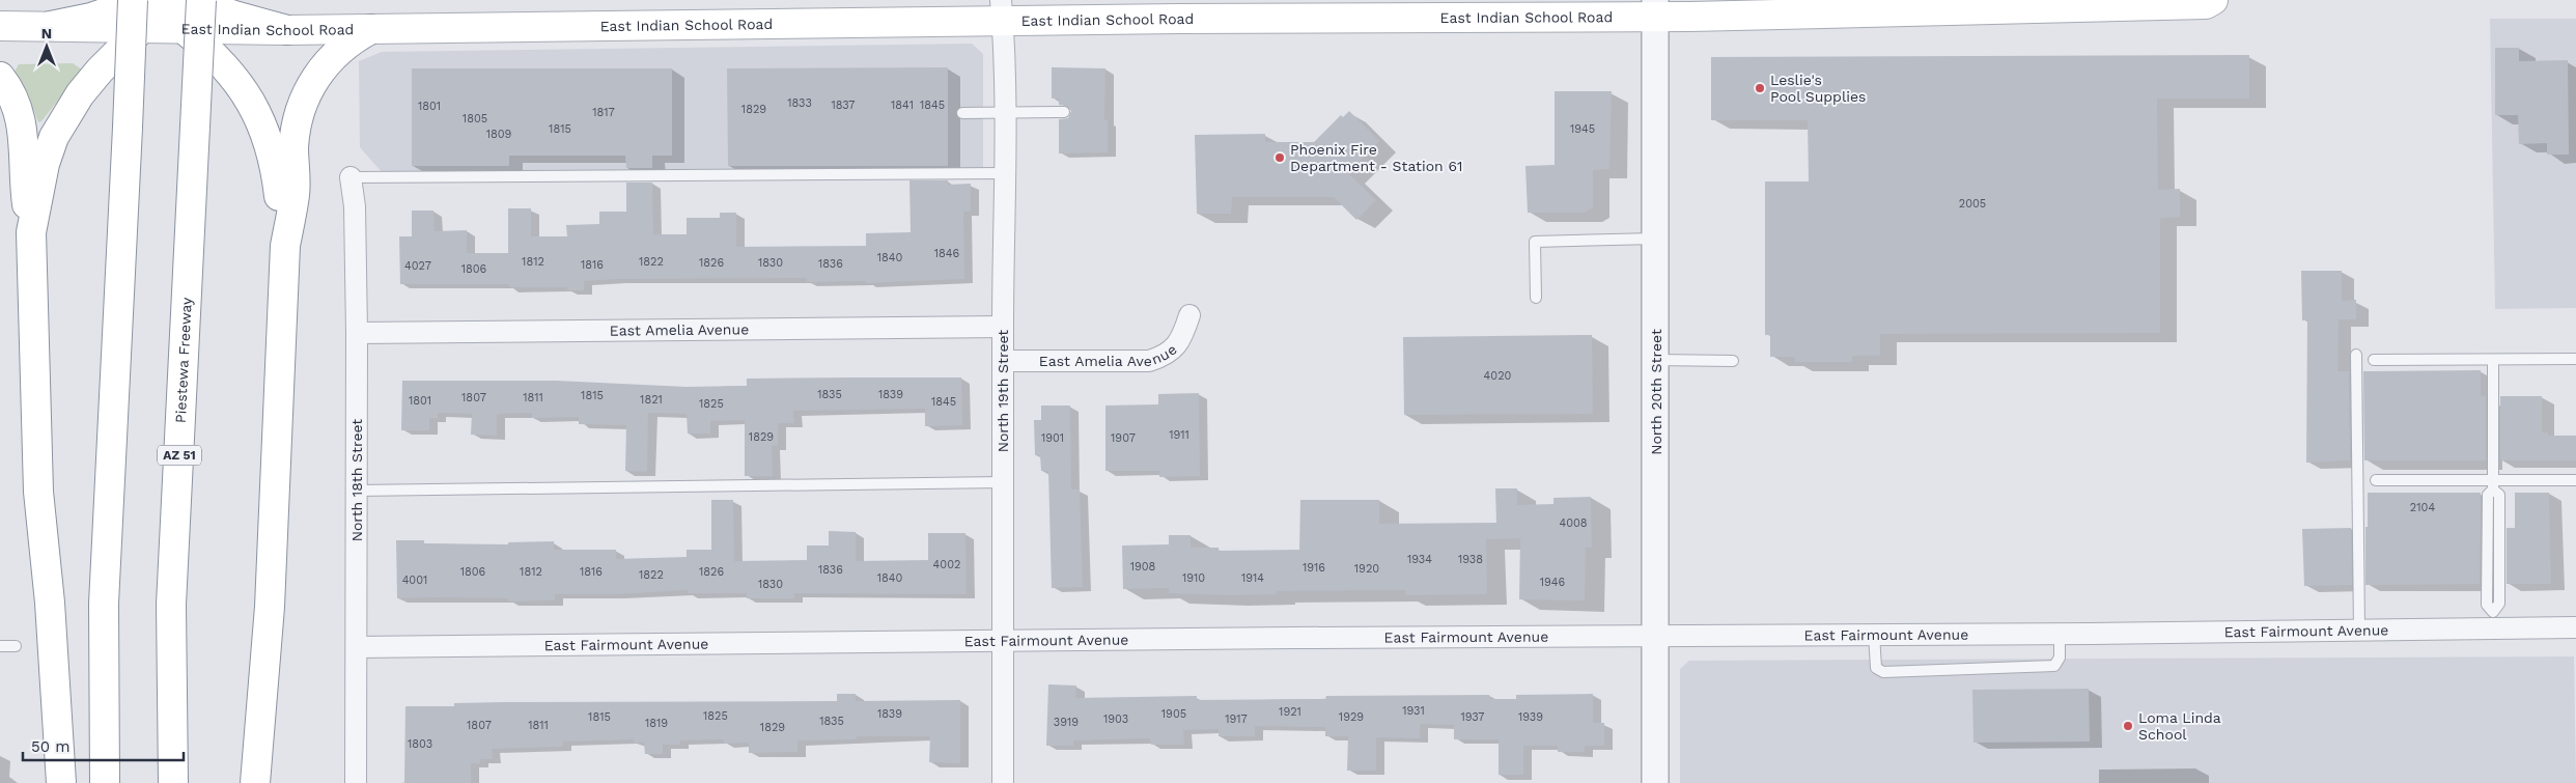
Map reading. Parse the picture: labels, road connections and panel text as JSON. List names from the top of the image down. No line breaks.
{"streets":{"main road":["East Indian School Road","Piestewa Freeway","AZ 51"],"street":["East Amelia Avenue","North 19th Street","North 20th Street","North 18th Street","East Fairmount Avenue"]},"crossings":[["East Indian School Road","North 19th Street"],["East Indian School Road","North 20th Street"],["East Amelia Avenue","North 19th Street"],["East Amelia Avenue","North 18th Street"],["North 19th Street","East Fairmount Avenue"],["North 20th Street","East Fairmount Avenue"],["North 18th Street","East Fairmount Avenue"]],"places":["Leslie's Pool Supplies","Phoenix Fire Department - Station 61","Loma Linda School"],"house_numbers":["1833","1837","1841","1845","1801","1829","1817","1805","1815","1945","1809","2005","1846","1840","1812","1822","1826","1830","1836","1816","4027","1806","4020","1835","1839","1815","1807","1811","1821","1801","1845","1825","1911","1829","1901","1907","2104","4008","1934","1938","4002","1908","1916","1920","1836","1806","1812","1816","1826","1822","1840","1910","1914","4001","1946","1830","1931","1921","1839","1905","1825","1815","1929","1937","1939","1903","1917","1835","3919","1819","1807","1811","1829","1803"],"scale_bar":"50 m","north":"top"}
